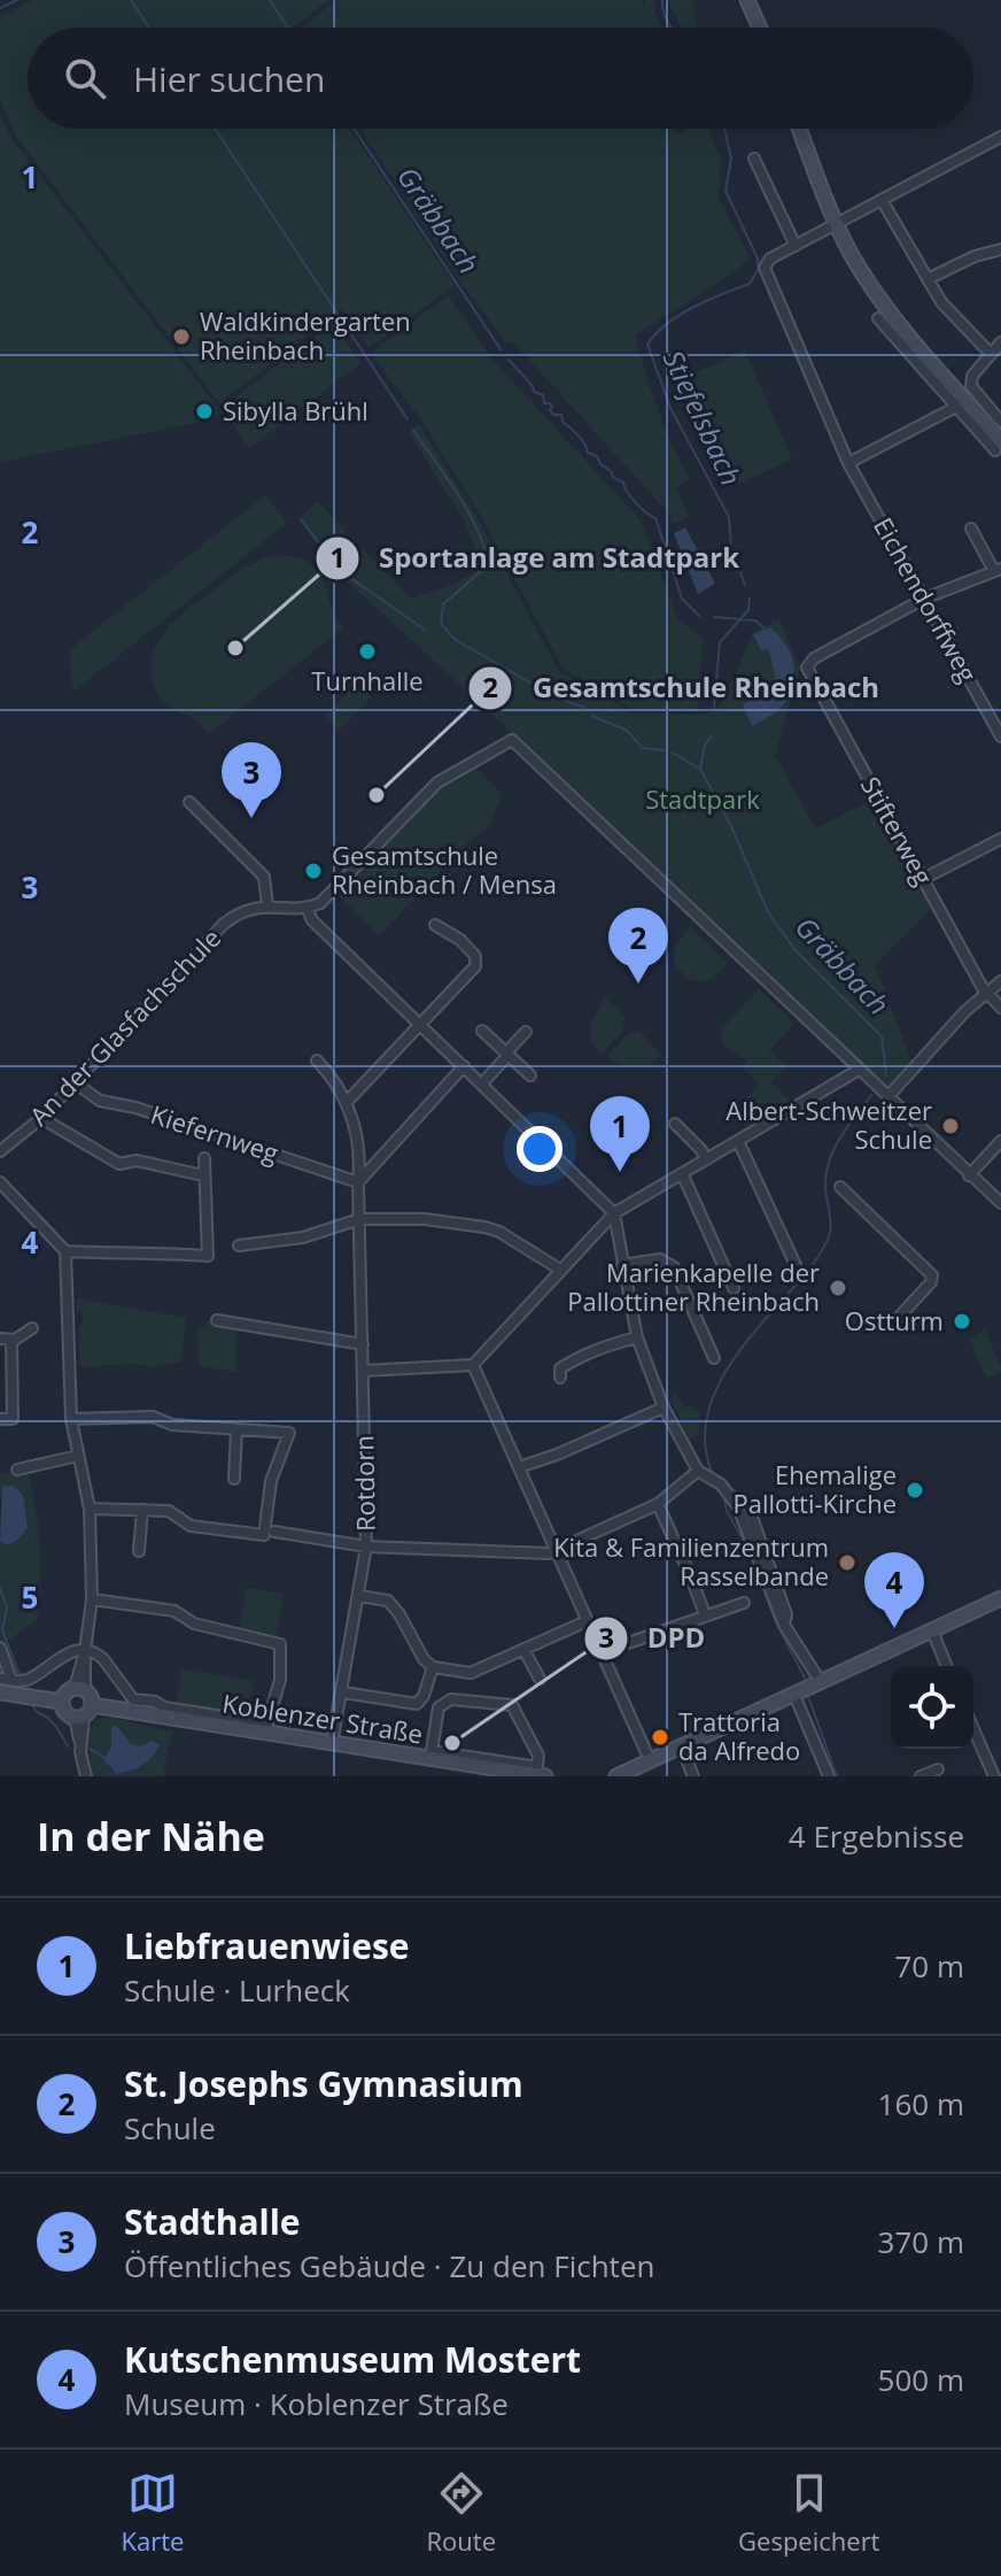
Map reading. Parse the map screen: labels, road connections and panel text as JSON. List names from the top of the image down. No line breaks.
{"streets":{"main road":["Koblenzer Straße"],"street":["Eichendorffweg","Stifterweg","An der Glasfachschule","Kiefernweg","Rotdorn"]},"crossings":[["Eichendorffweg","Stifterweg"],["An der Glasfachschule","Kiefernweg"],["Kiefernweg","Rotdorn"],["Rotdorn","Koblenzer Straße"]],"water":["Gräbbach","Stiefelsbach"],"parks":["Stadtpark"],"places":["Waldkindergarten Rheinbach","Sibylla Brühl","Sportanlage am Stadtpark","Turnhalle","Gesamtschule Rheinbach","Gesamtschule Rheinbach / Mensa","Albert-Schweitzer Schule","Marienkapelle der Pallottiner Rheinbach","Ostturm","Ehemalige Pallotti-Kirche","Kita & Familienzentrum Rasselbande","Trattoria da Alfredo","DPD"],"page":{"search":"Hier suchen","pins":["3","2","1","4"],"heading":["In der Nähe","4 Ergebnisse"],"list":[{"mark":"1","name":"Liebfrauenwiese","note":"Schule · Lurheck","value":"70 m"},{"mark":"2","name":"St. Josephs Gymnasium","note":"Schule","value":"160 m"},{"mark":"3","name":"Stadthalle","note":"Öffentliches Gebäude · Zu den Fichten","value":"370 m"},{"mark":"4","name":"Kutschenmuseum Mostert","note":"Museum · Koblenzer Straße","value":"500 m"}],"nav":["Karte","Route","Gespeichert"]},"grid":{"rows":["1","2","3","4","5"]}}
